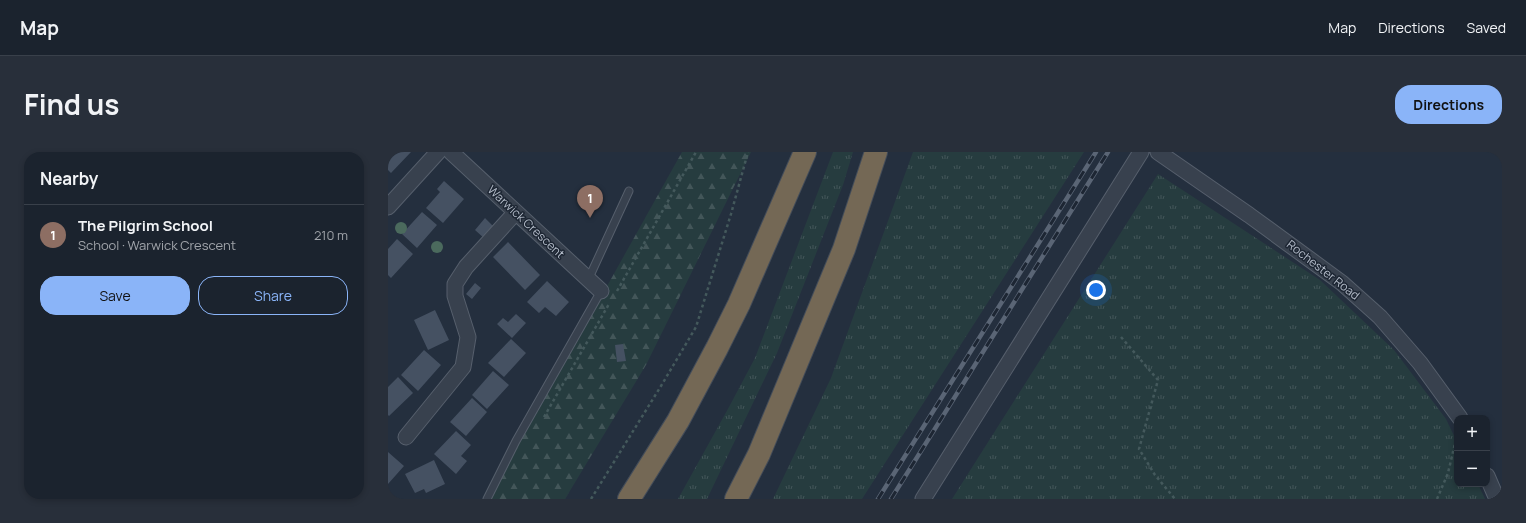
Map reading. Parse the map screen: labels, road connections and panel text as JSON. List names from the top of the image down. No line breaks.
{"streets":{"street":["Warwick Crescent","Rochester Road"]},"page":{"header":"Map","nav":["Map","Directions","Saved"],"title":"Find us","buttons":["Directions",["Save","Share"]],"heading":"Nearby","pins":"1","list":[{"mark":"1","name":"The Pilgrim School","note":"School · Warwick Crescent","value":"210 m"}],"map_buttons":["+","−"]}}
